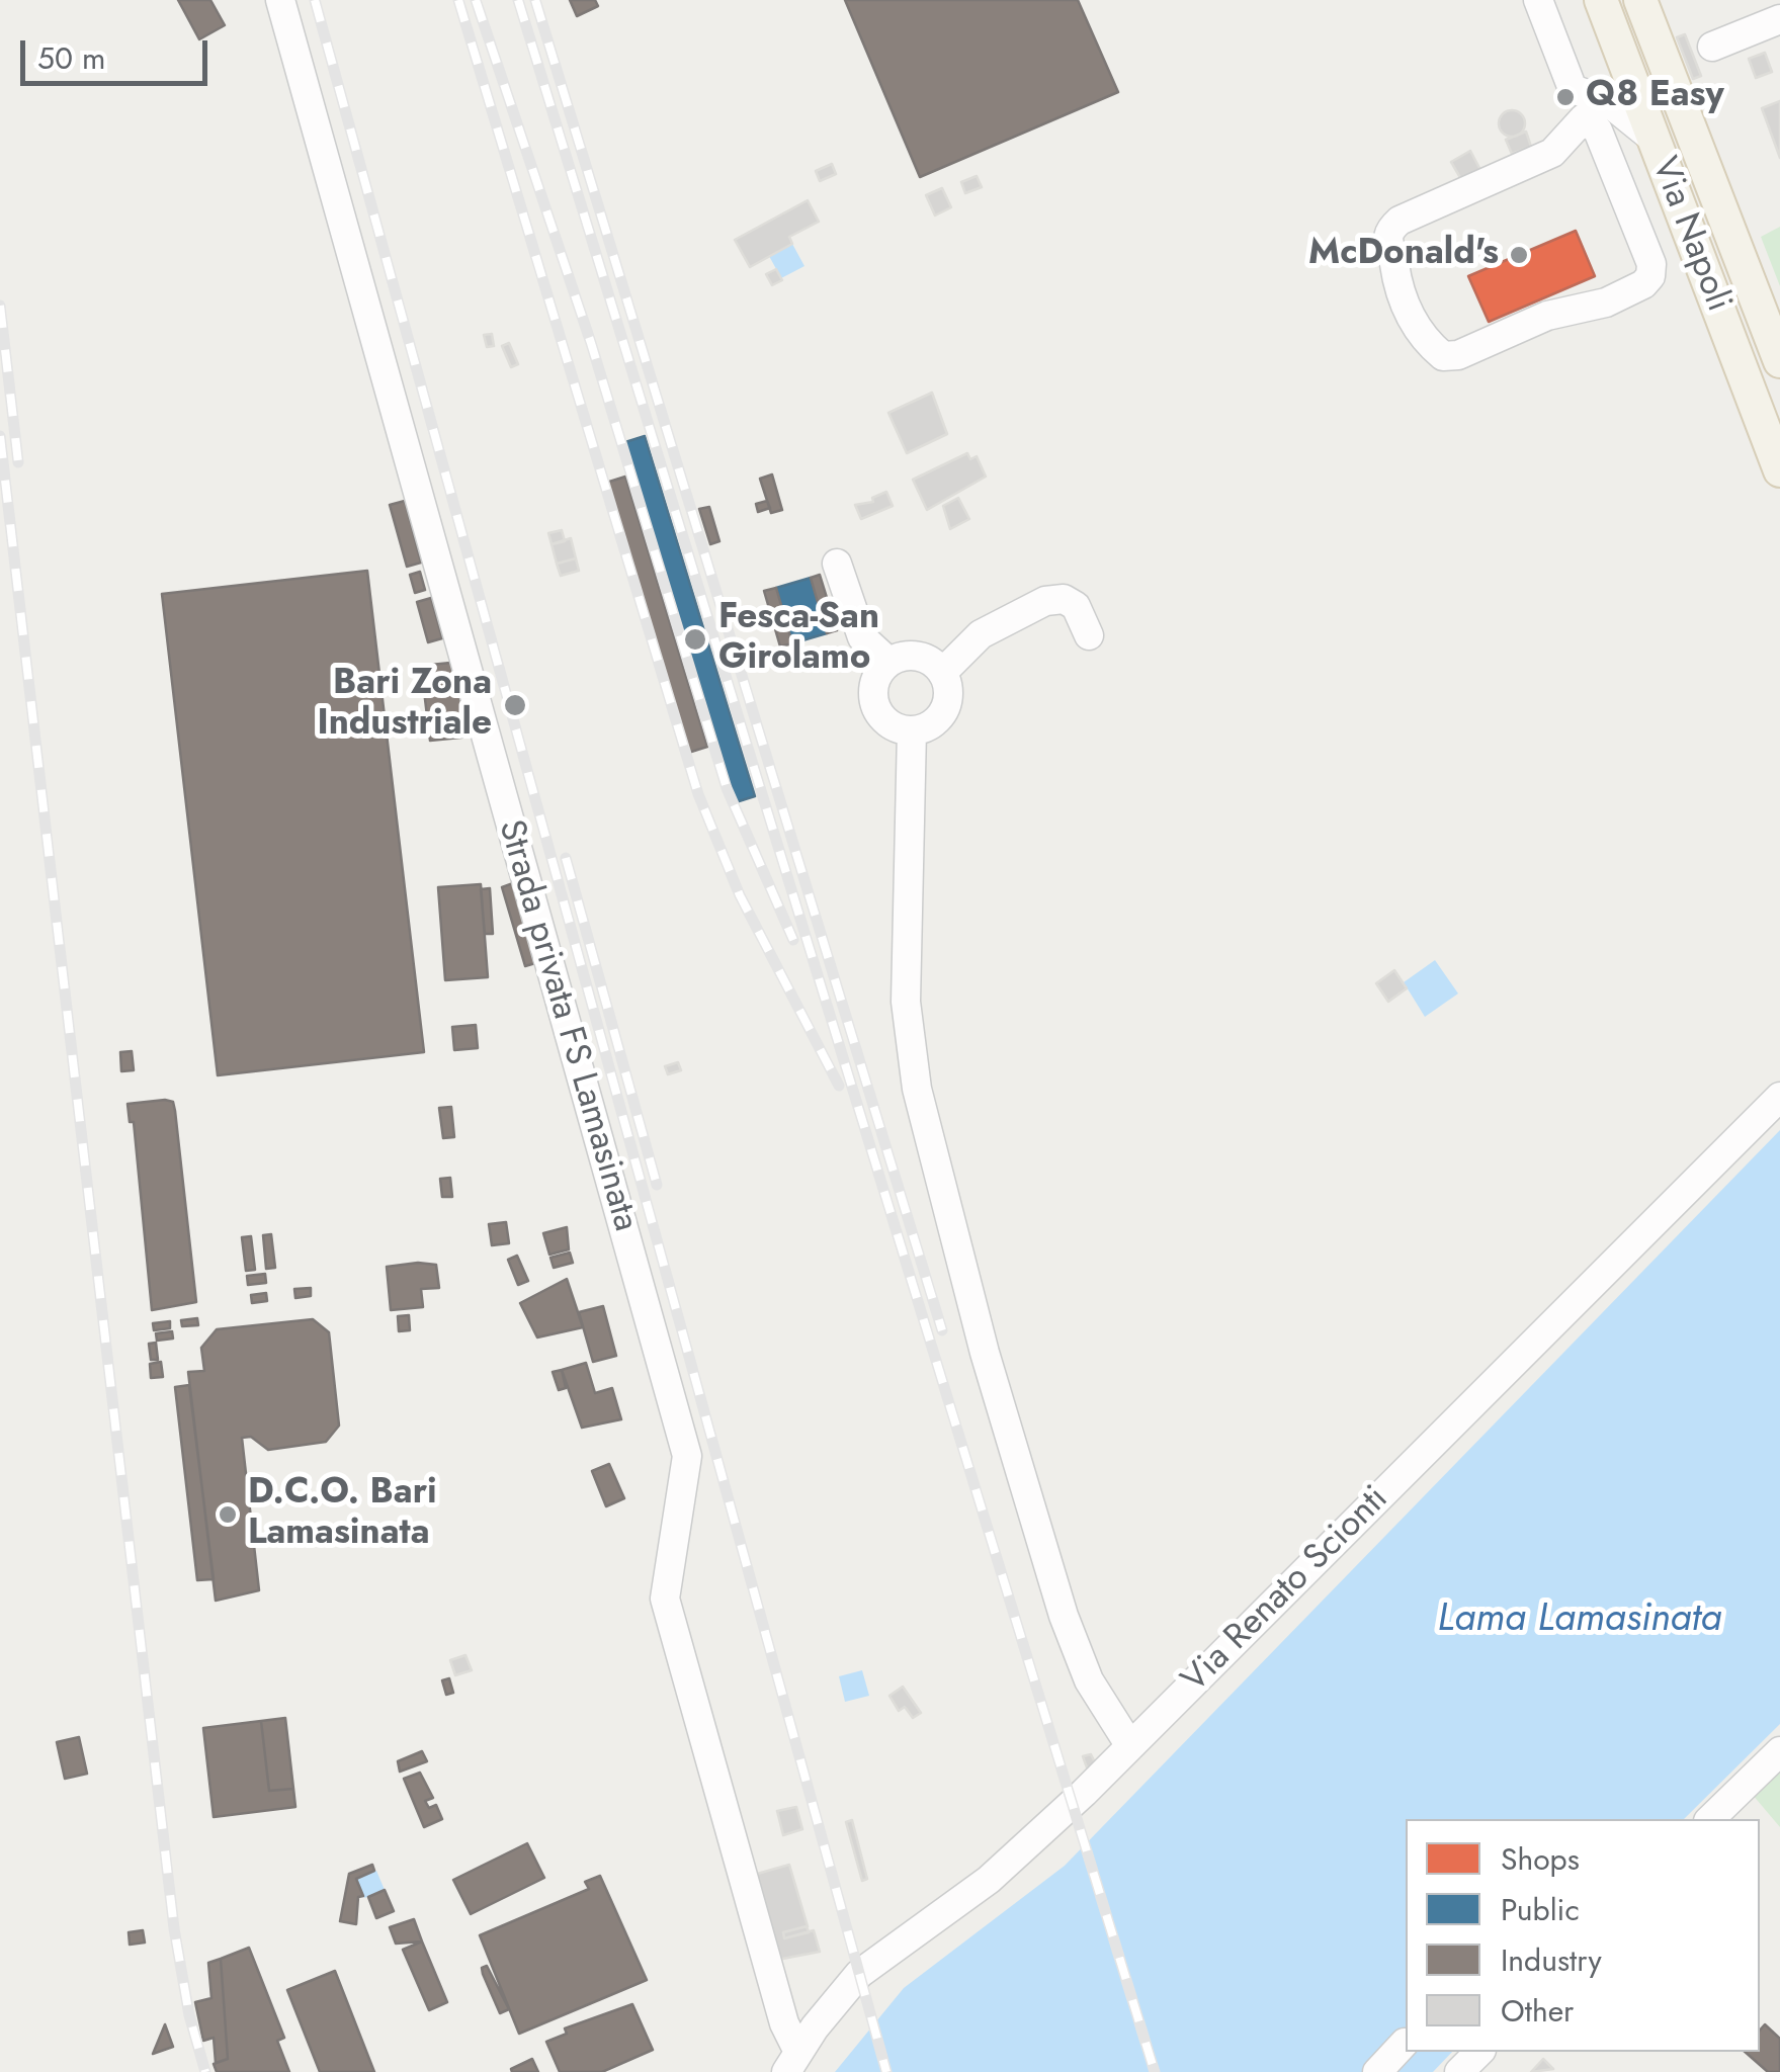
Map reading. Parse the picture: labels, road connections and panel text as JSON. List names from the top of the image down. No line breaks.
{"streets":{"main road":["Via Napoli"],"street":["Strada privata FS Lamasinata","Via Renato Scionti"]},"crossings":[["Strada privata FS Lamasinata","Via Renato Scionti"]],"water":["Lama Lamasinata"],"places":["Q8 Easy","McDonald's","Fesca-San Girolamo","Bari Zona Industriale","D.C.O. Bari Lamasinata"],"legend":["Shops","Public","Industry","Other"],"scale_bar":"50 m"}
